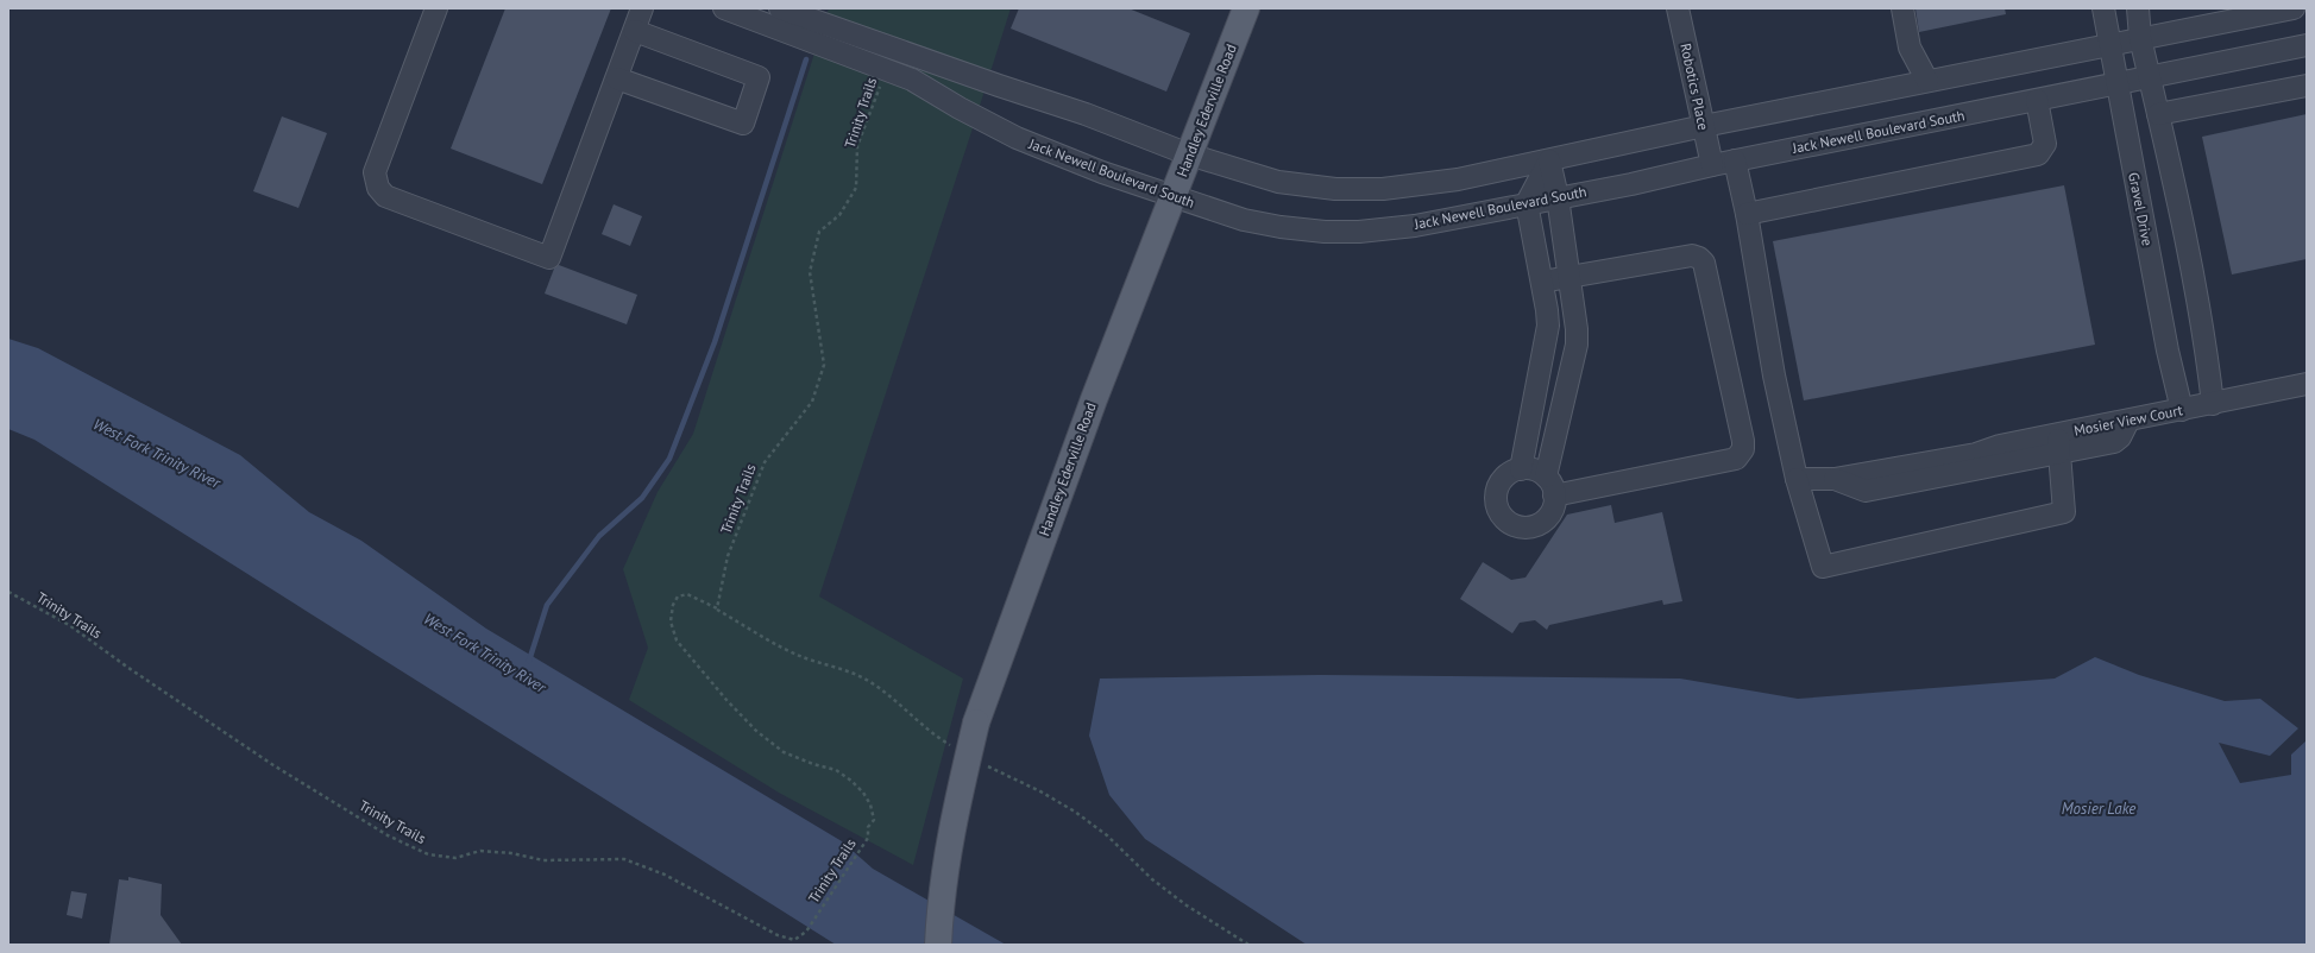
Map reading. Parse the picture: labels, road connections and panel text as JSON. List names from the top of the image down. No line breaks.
{"streets":{"main road":["Handley Ederville Road"],"street":["Robotics Place","Jack Newell Boulevard South","Gravel Drive","Mosier View Court"],"path":["Trinity Trails"]},"crossings":[["Robotics Place","Jack Newell Boulevard South"],["Handley Ederville Road","Jack Newell Boulevard South"],["Trinity Trails","Jack Newell Boulevard South"],["Jack Newell Boulevard South","Gravel Drive"],["Gravel Drive","Mosier View Court"]],"water":["West Fork Trinity River","Mosier Lake"]}
